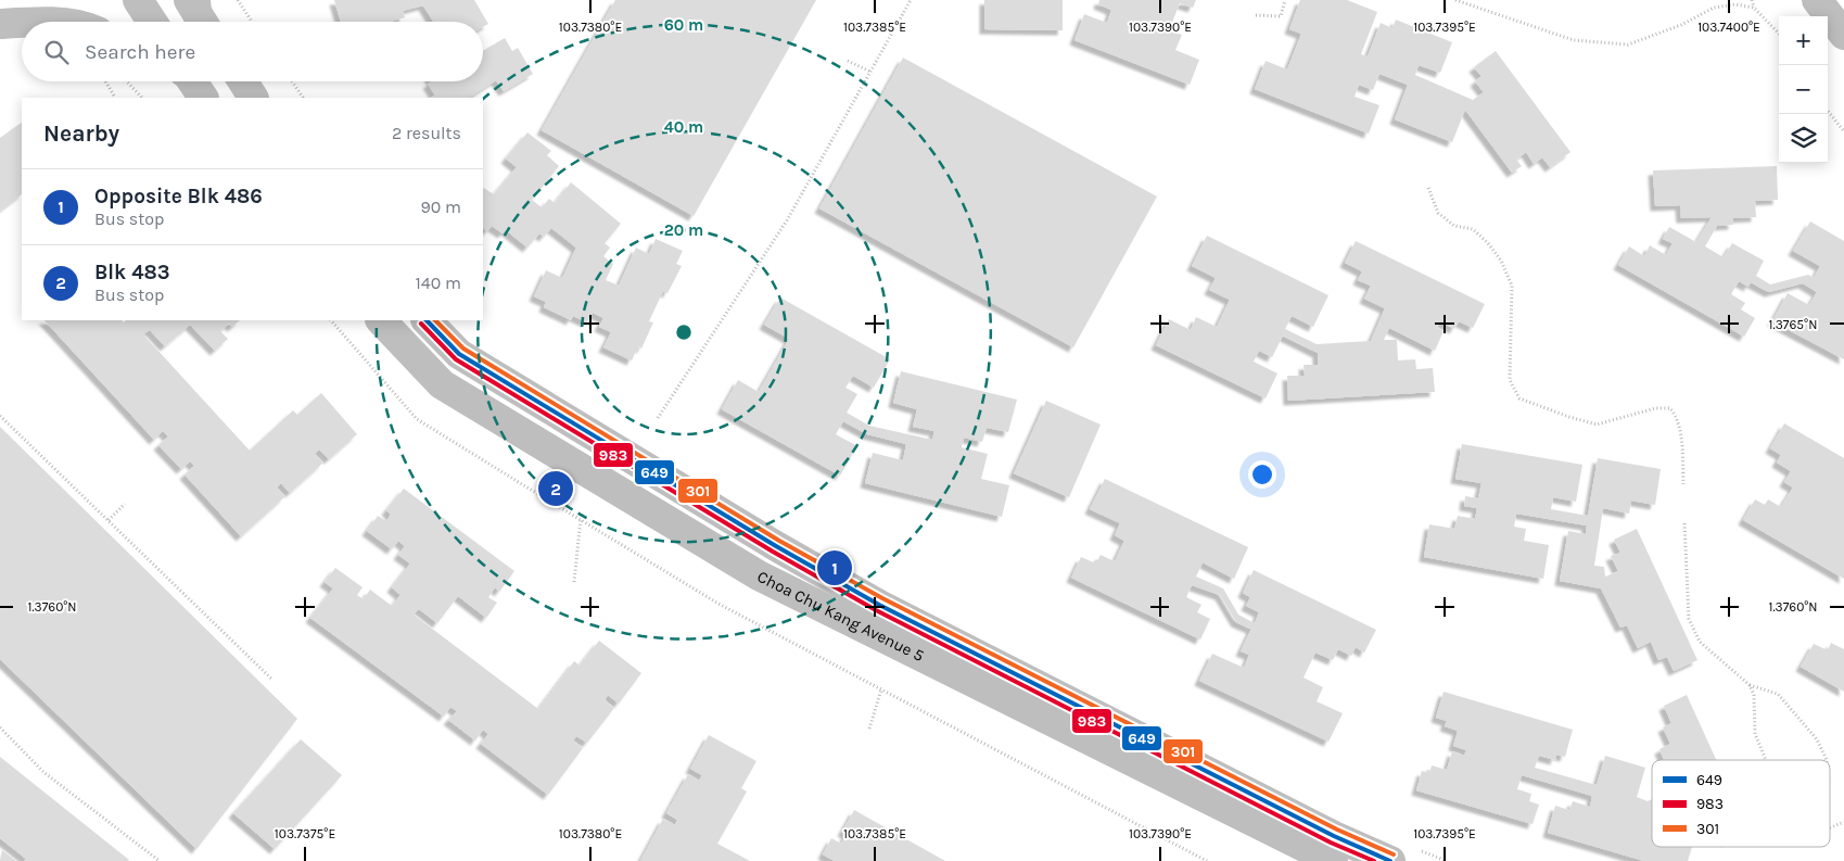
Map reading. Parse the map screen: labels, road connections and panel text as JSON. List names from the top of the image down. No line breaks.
{"streets":{"street":["Choa Chu Kang Avenue 5"]},"lines":["transit line 649","transit line 301","transit line 983"],"legend":["649","983","301"],"page":{"map_buttons":["+","−"],"search":"Search here","heading":["Nearby","2 results"],"list":[{"mark":"1","name":"Opposite Blk 486","note":"Bus stop","value":"90 m"},{"mark":"2","name":"Blk 483","note":"Bus stop","value":"140 m"}],"pins":["2","1"]},"coordinates":["103.7380°E","103.7385°E","103.7390°E","103.7395°E","103.7400°E","1.3765°N","1.3760°N","103.7375°E"],"rings":["60 m","40 m","20 m"]}
